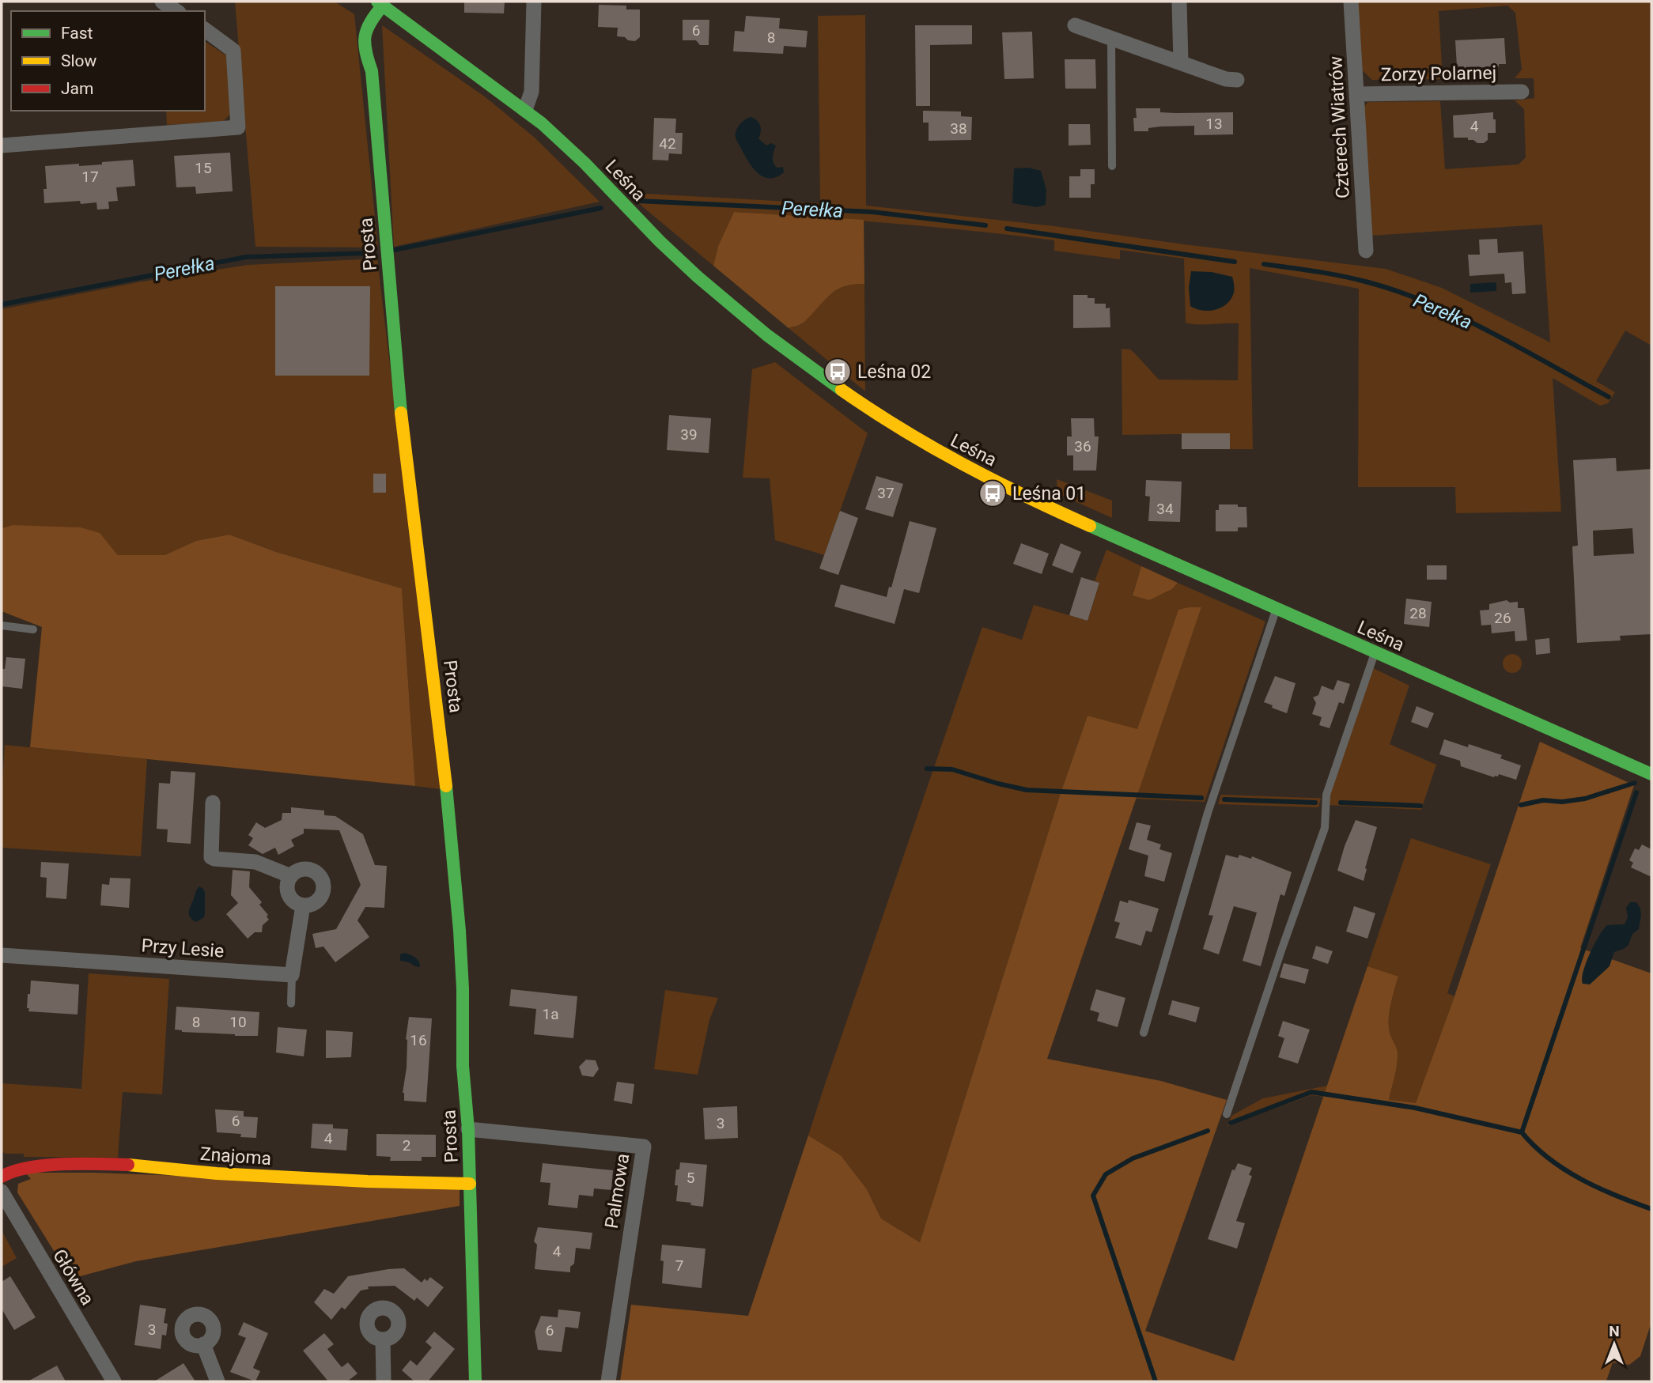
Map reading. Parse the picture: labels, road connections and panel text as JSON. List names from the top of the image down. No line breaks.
{"streets":{"street":["Zorzy Polarnej","Czterech Wiatrów","Leśna","Prosta","Przy Lesie","Znajoma","Palmowa","Główna"]},"crossings":[["Zorzy Polarnej","Czterech Wiatrów"],["Leśna","Prosta"],["Prosta","Znajoma"],["Prosta","Palmowa"]],"water":["Perełka"],"places":{"bus stop":["Leśna 02","Leśna 01"]},"house_numbers":["6","8","13","4","38","42","15","17","39","36","37","34","28","26","1a","8","10","16","6","3","4","2","5","4","7","3","6"],"legend":["Fast","Slow","Jam"],"north":"top"}
